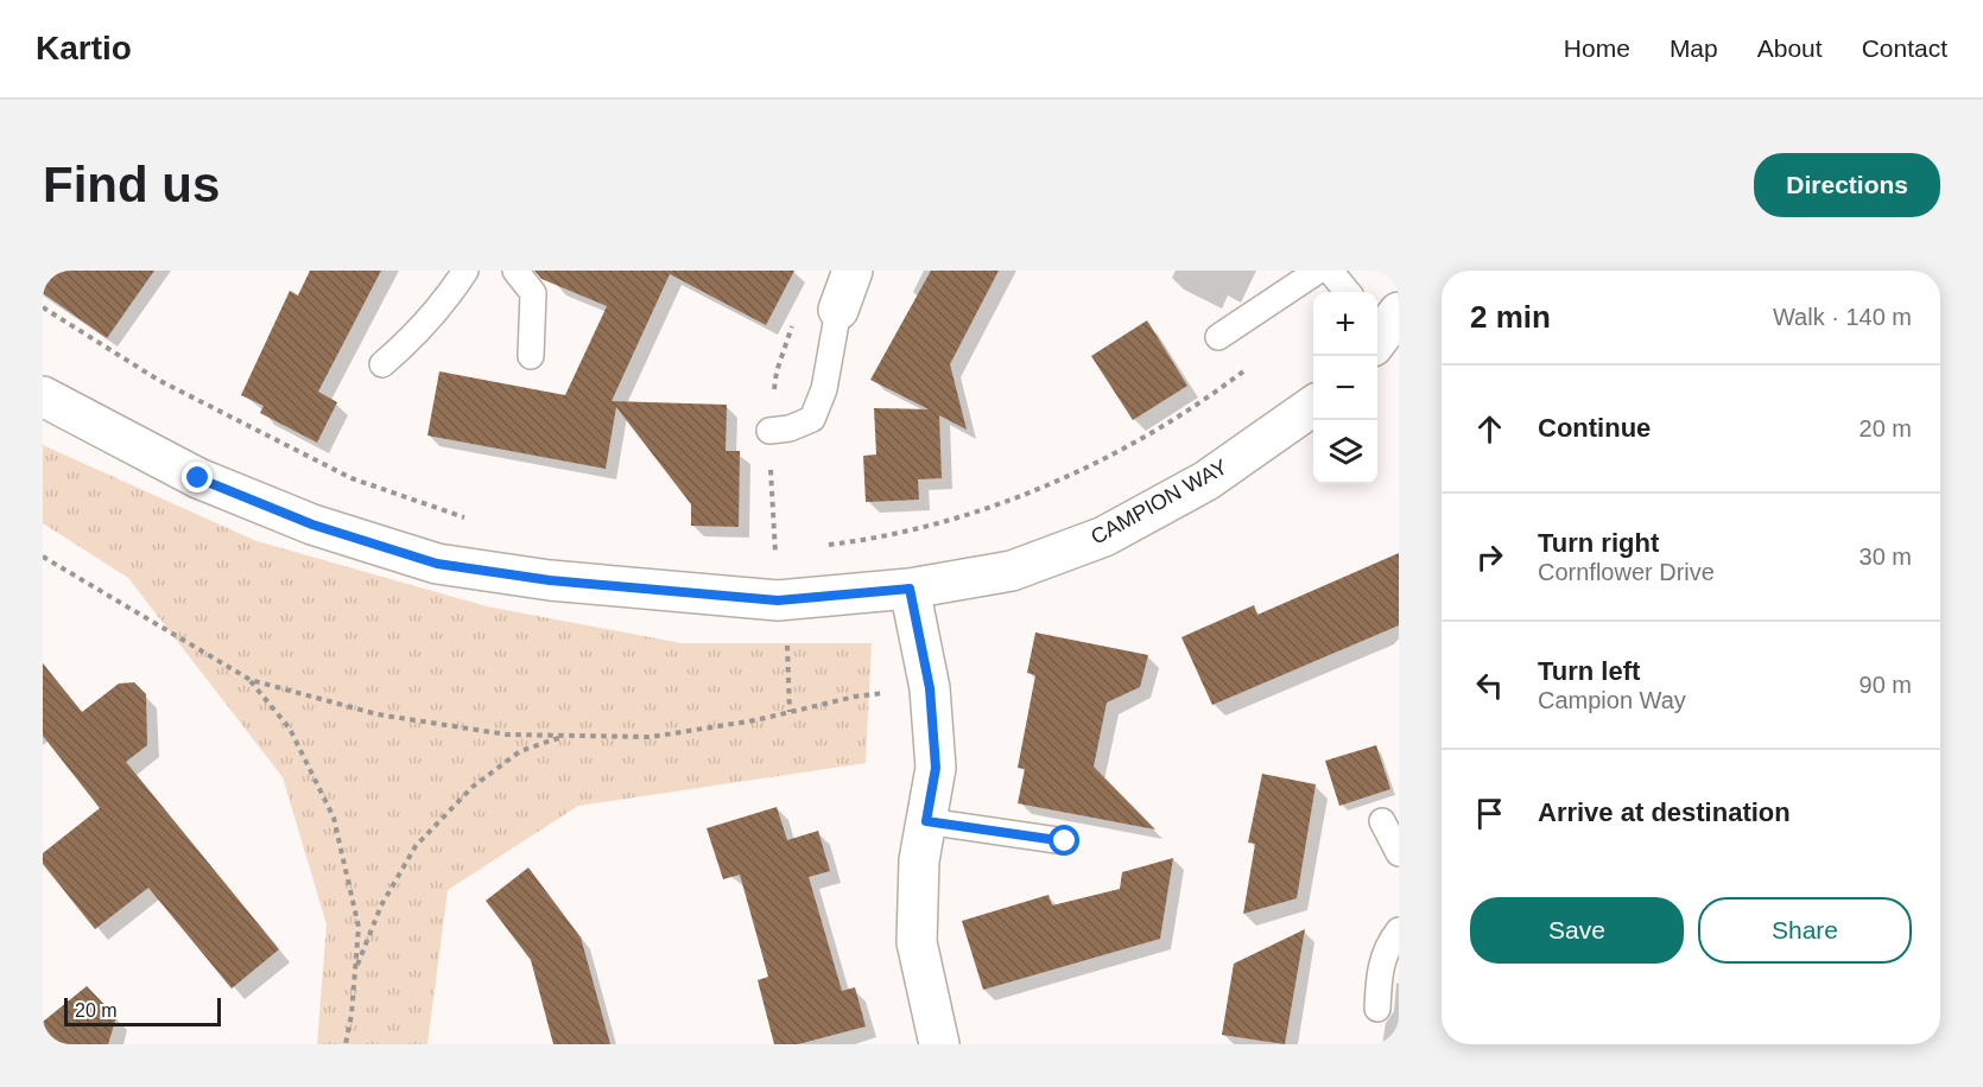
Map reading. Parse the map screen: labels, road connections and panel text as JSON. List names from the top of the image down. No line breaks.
{"streets":{"street":["CAMPION WAY"]},"scale_bar":"20 m","page":{"header":"Kartio","nav":["Home","Map","About","Contact"],"buttons":["Directions",["Save","Share"]],"title":"Find us","heading":["2 min","Walk · 140 m"],"map_buttons":["+","−"],"list":[["Continue","20 m"],["Turn right","Cornflower Drive","30 m"],["Turn left","Campion Way","90 m"],"Arrive at destination"],"scale":"20 m"}}
